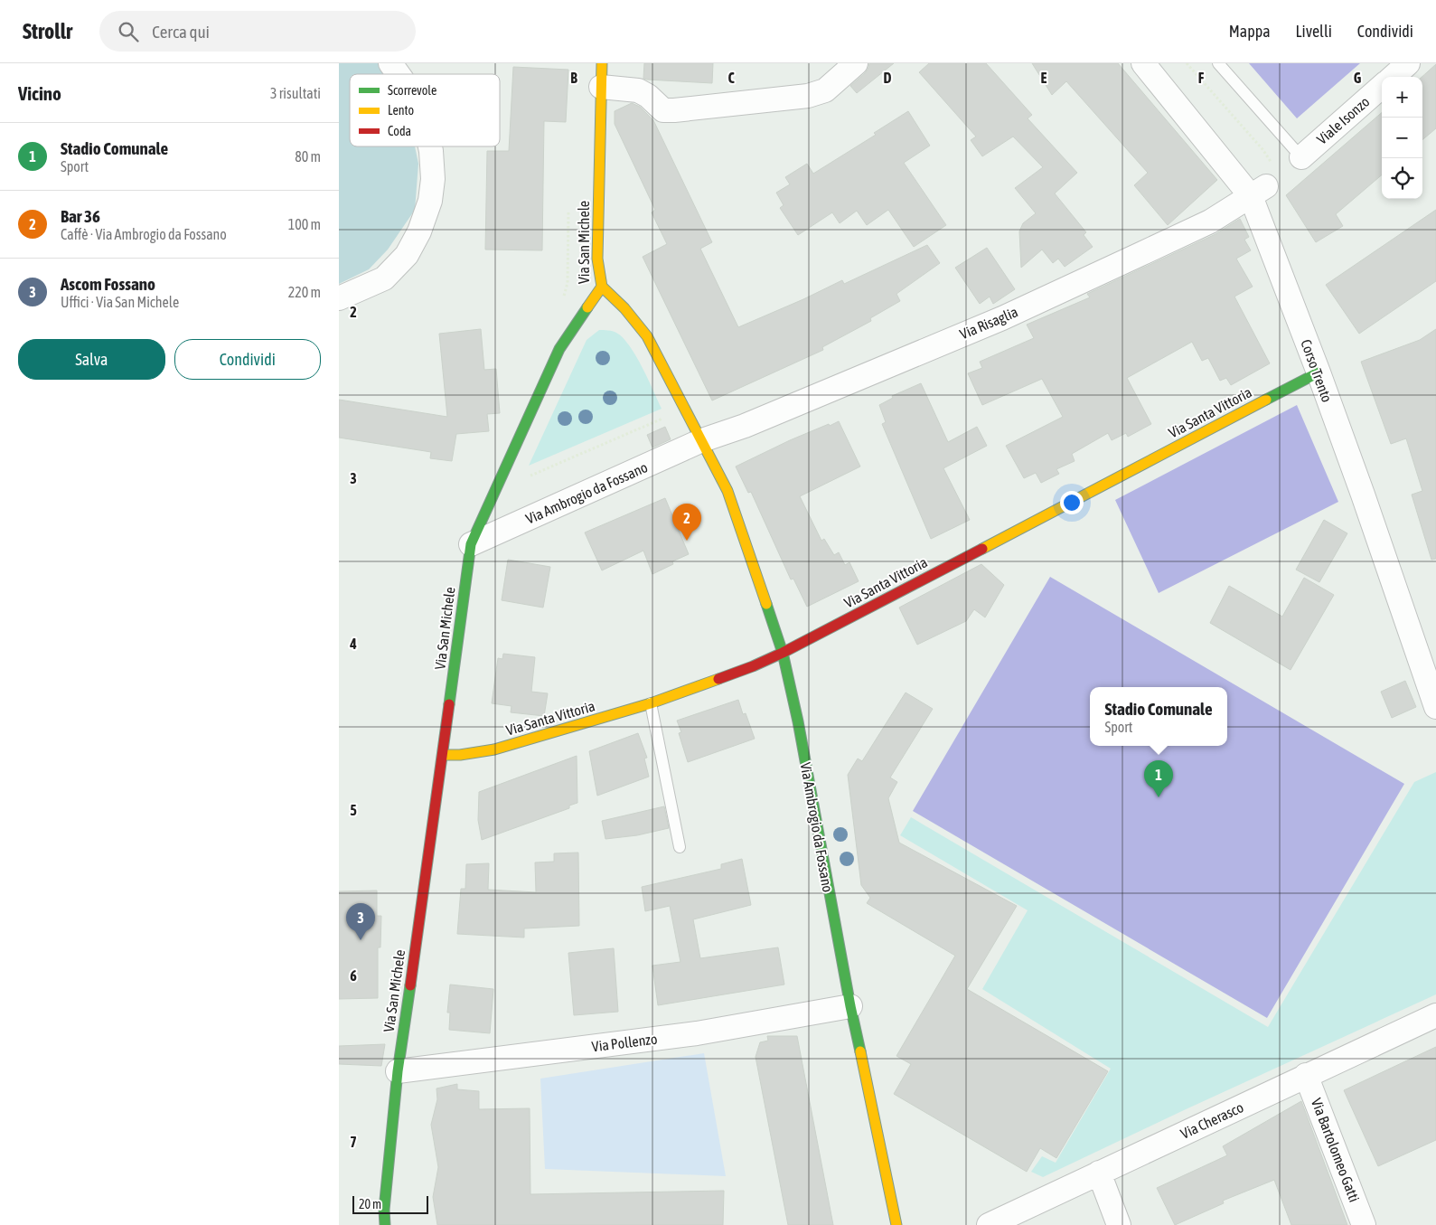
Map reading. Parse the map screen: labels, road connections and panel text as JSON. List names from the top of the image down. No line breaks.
{"streets":{"street":["Viale Isonzo","Via San Michele","Via Risaglia","Corso Trento","Via Santa Vittoria","Via Ambrogio da Fossano","Via Pollenzo","Via Cherasco","Via Bartolomeo Gatti"]},"crossings":[["Via San Michele","Via Santa Vittoria"],["Via San Michele","Via Ambrogio da Fossano"],["Via San Michele","Via Pollenzo"],["Via Risaglia","Corso Trento"],["Via Risaglia","Via Ambrogio da Fossano"],["Corso Trento","Via Santa Vittoria"],["Via Santa Vittoria","Via Ambrogio da Fossano"],["Via Ambrogio da Fossano","Via Pollenzo"],["Via Cherasco","Via Bartolomeo Gatti"]],"legend":["Scorrevole","Lento","Coda"],"scale_bar":"20 m","page":{"header":"Strollr","search":"Cerca qui","nav":["Mappa","Livelli","Condividi"],"heading":["Vicino","3 risultati"],"map_buttons":["+","−"],"list":[{"mark":"1","name":"Stadio Comunale","note":"Sport","value":"80 m"},{"mark":"2","name":"Bar 36","note":"Caffè · Via Ambrogio da Fossano","value":"100 m"},{"mark":"3","name":"Ascom Fossano","note":"Uffici · Via San Michele","value":"220 m"}],"buttons":["Salva","Condividi"],"pins":["2","1","3"],"popup":["Stadio Comunale","Sport"],"scale":"20 m"},"grid":{"columns":["B","C","D","E","F","G"],"rows":["2","3","4","5","6","7"]}}
